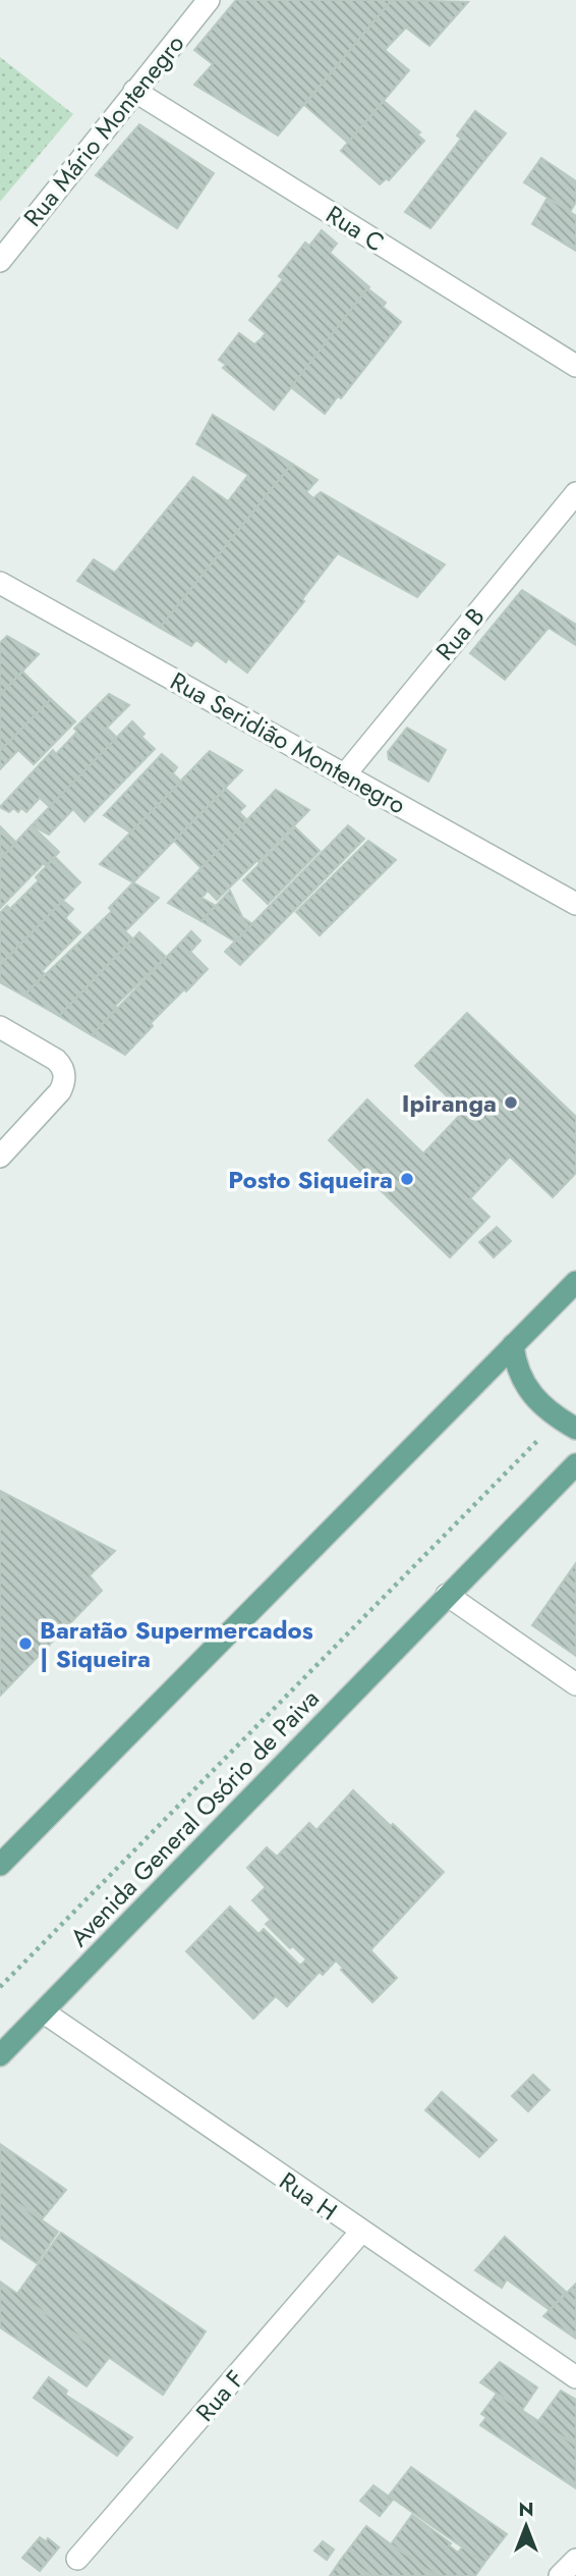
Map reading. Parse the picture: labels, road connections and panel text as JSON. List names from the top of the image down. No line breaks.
{"streets":{"main road":["Avenida General Osório de Paiva"],"street":["Rua Mário Montenegro","Rua C","Rua B","Rua Seridião Montenegro","Rua H","Rua F"]},"crossings":[["Rua Mário Montenegro","Rua C"],["Rua B","Rua Seridião Montenegro"],["Avenida General Osório de Paiva","Rua H"],["Rua H","Rua F"]],"places":["Ipiranga","Posto Siqueira","Baratão Supermercados | Siqueira"],"north":"top"}
